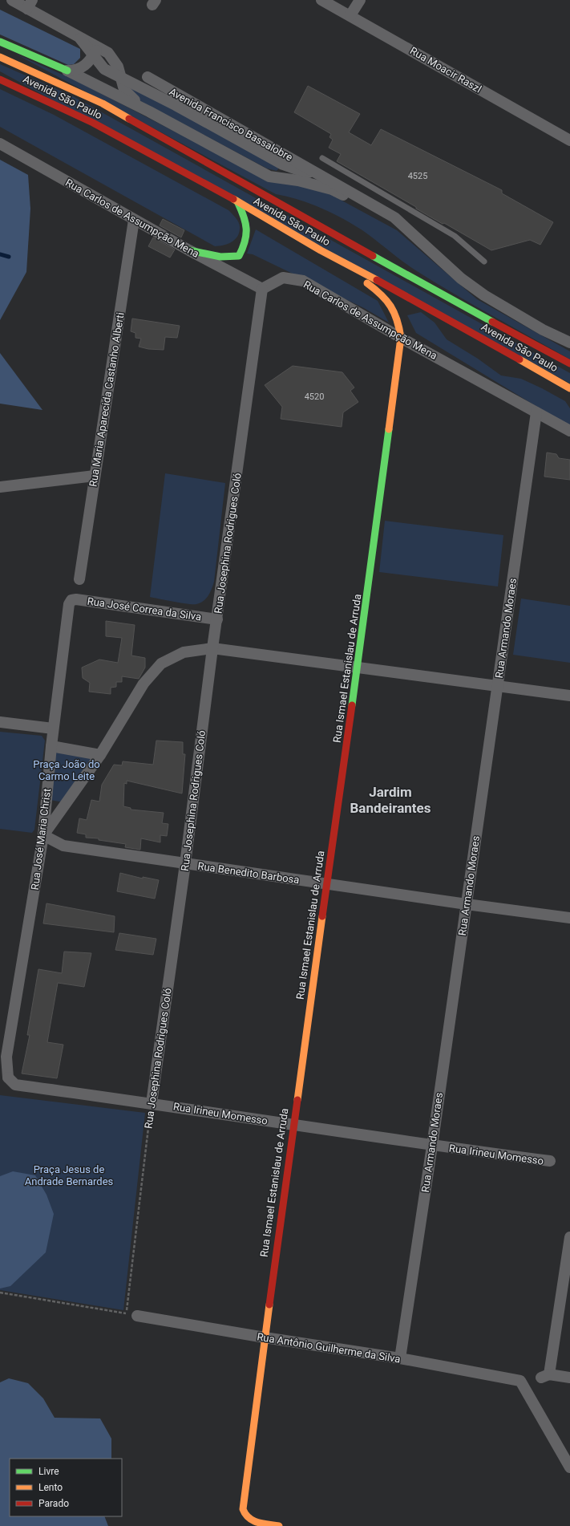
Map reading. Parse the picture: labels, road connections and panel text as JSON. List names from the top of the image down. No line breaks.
{"streets":{"main road":["Avenida São Paulo","Rua Ismael Estanislau de Arruda"],"street":["Rua Moacir Raszl","Avenida Francisco Bassalobre","Rua Carlos de Assumpção Mena","Rua Maria Aparecida Castanho Alberti","Rua Josephina Rodrigues Coló","Rua José Correa da Silva","Rua Armando Moraes","Rua José Maria Christ","Rua Benedito Barbosa","Rua Irineu Momesso","Rua Antônio Guilherme da Silva"]},"crossings":[["Avenida São Paulo","Rua Ismael Estanislau de Arruda"],["Rua Carlos de Assumpção Mena","Rua Maria Aparecida Castanho Alberti"],["Rua Carlos de Assumpção Mena","Rua Josephina Rodrigues Coló"],["Rua Carlos de Assumpção Mena","Rua Armando Moraes"],["Rua Carlos de Assumpção Mena","Rua Ismael Estanislau de Arruda"],["Rua Josephina Rodrigues Coló","Rua José Correa da Silva"],["Rua Josephina Rodrigues Coló","Rua Benedito Barbosa"],["Rua Josephina Rodrigues Coló","Rua Irineu Momesso"],["Rua Josephina Rodrigues Coló","Rua Antônio Guilherme da Silva"],["Rua José Correa da Silva","Rua José Maria Christ"],["Rua Armando Moraes","Rua Benedito Barbosa"],["Rua Armando Moraes","Rua Irineu Momesso"],["Rua Armando Moraes","Rua Antônio Guilherme da Silva"],["Rua Ismael Estanislau de Arruda","Rua Benedito Barbosa"],["Rua Ismael Estanislau de Arruda","Rua Irineu Momesso"],["Rua Ismael Estanislau de Arruda","Rua Antônio Guilherme da Silva"],["Rua José Maria Christ","Rua Benedito Barbosa"],["Rua José Maria Christ","Rua Irineu Momesso"]],"districts":["Jardim Bandeirantes"],"parks":["Praça João do Carmo Leite","Praça Jesus de Andrade Bernardes"],"house_numbers":["4525","4520"],"legend":["Livre","Lento","Parado"]}
